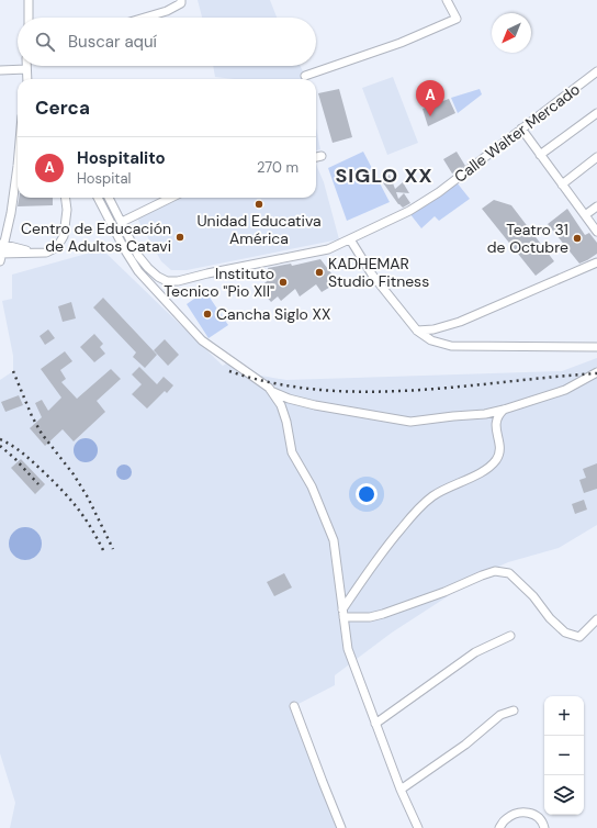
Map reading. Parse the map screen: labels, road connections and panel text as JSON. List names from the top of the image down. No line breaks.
{"streets":{"street":["Calle Walter Mercado"]},"districts":["SIGLO XX"],"places":["Unidad Educativa América","Centro de Educación de Adultos Catavi","Teatro 31 de Octubre","KADHEMAR Studio Fitness","Instituto Tecnico \"Pio XII\"","Cancha Siglo XX"],"north":"bottom left","page":{"search":"Buscar aquí","heading":"Cerca","pins":"A","list":[{"mark":"A","name":"Hospitalito","note":"Hospital","value":"270 m"}],"map_buttons":["+","−"]}}
